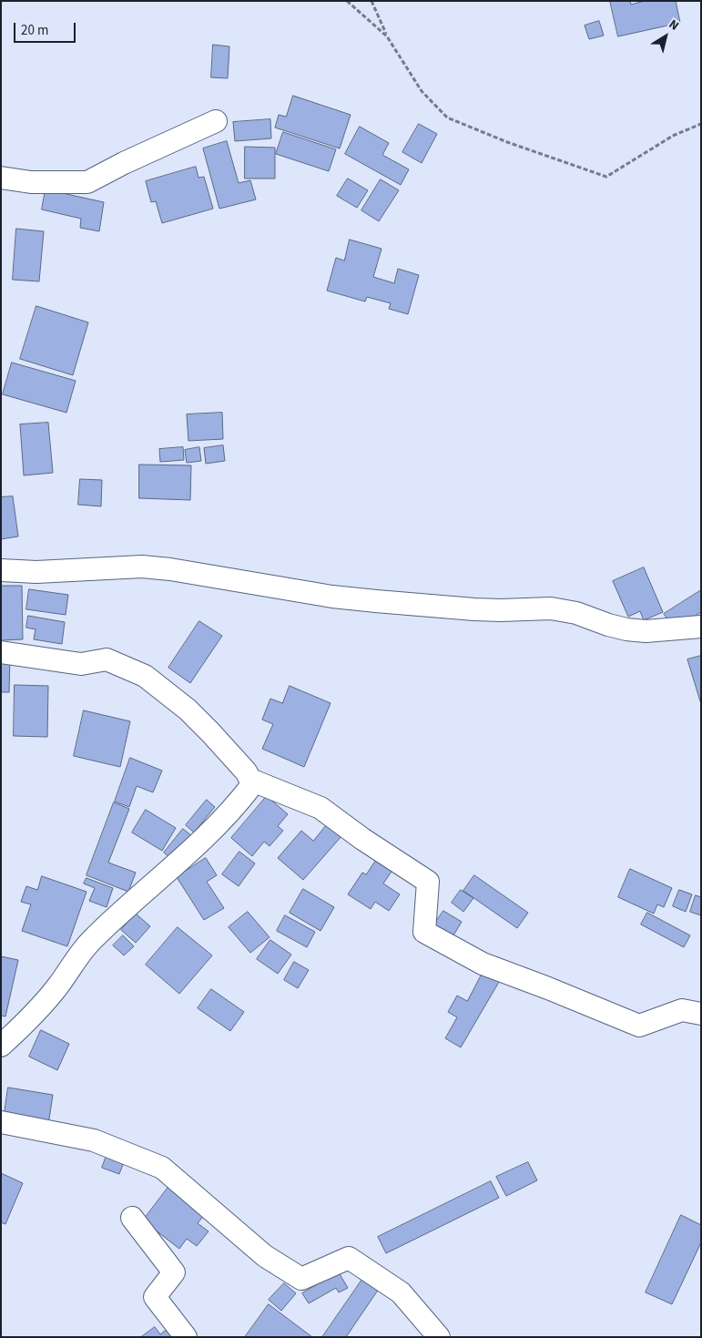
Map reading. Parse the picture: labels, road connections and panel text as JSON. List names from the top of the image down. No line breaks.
{"scale_bar":"20 m","north":"top right"}
